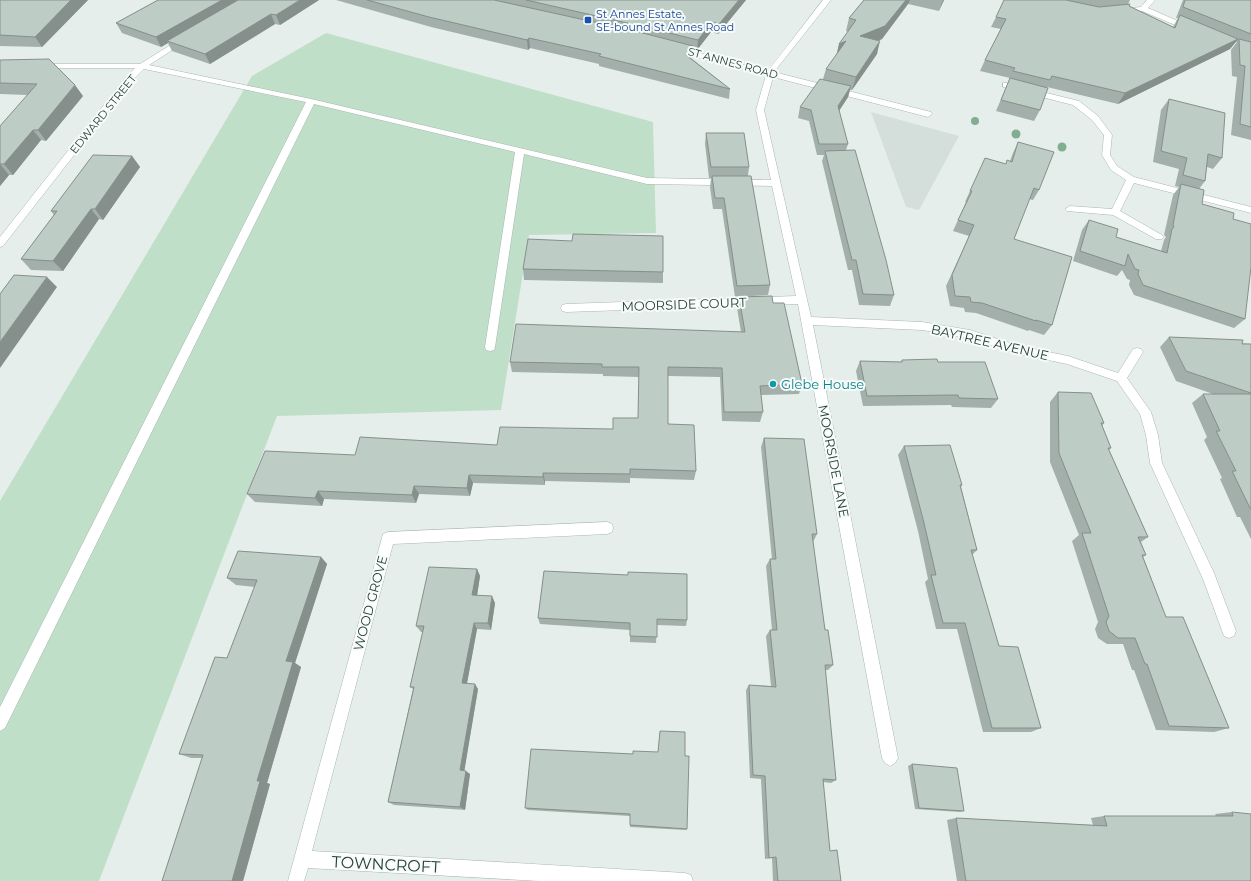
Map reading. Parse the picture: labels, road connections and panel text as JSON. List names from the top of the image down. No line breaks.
{"streets":{"street":["ST ANNES ROAD","EDWARD STREET","MOORSIDE COURT","BAYTREE AVENUE","MOORSIDE LANE","WOOD GROVE","TOWNCROFT"]},"crossings":[["ST ANNES ROAD","MOORSIDE LANE"],["MOORSIDE COURT","MOORSIDE LANE"],["BAYTREE AVENUE","MOORSIDE LANE"],["WOOD GROVE","TOWNCROFT"]],"places":{"transit":["St Annes Estate, SE-bound St Annes Road"],"other":["Glebe House"]}}
